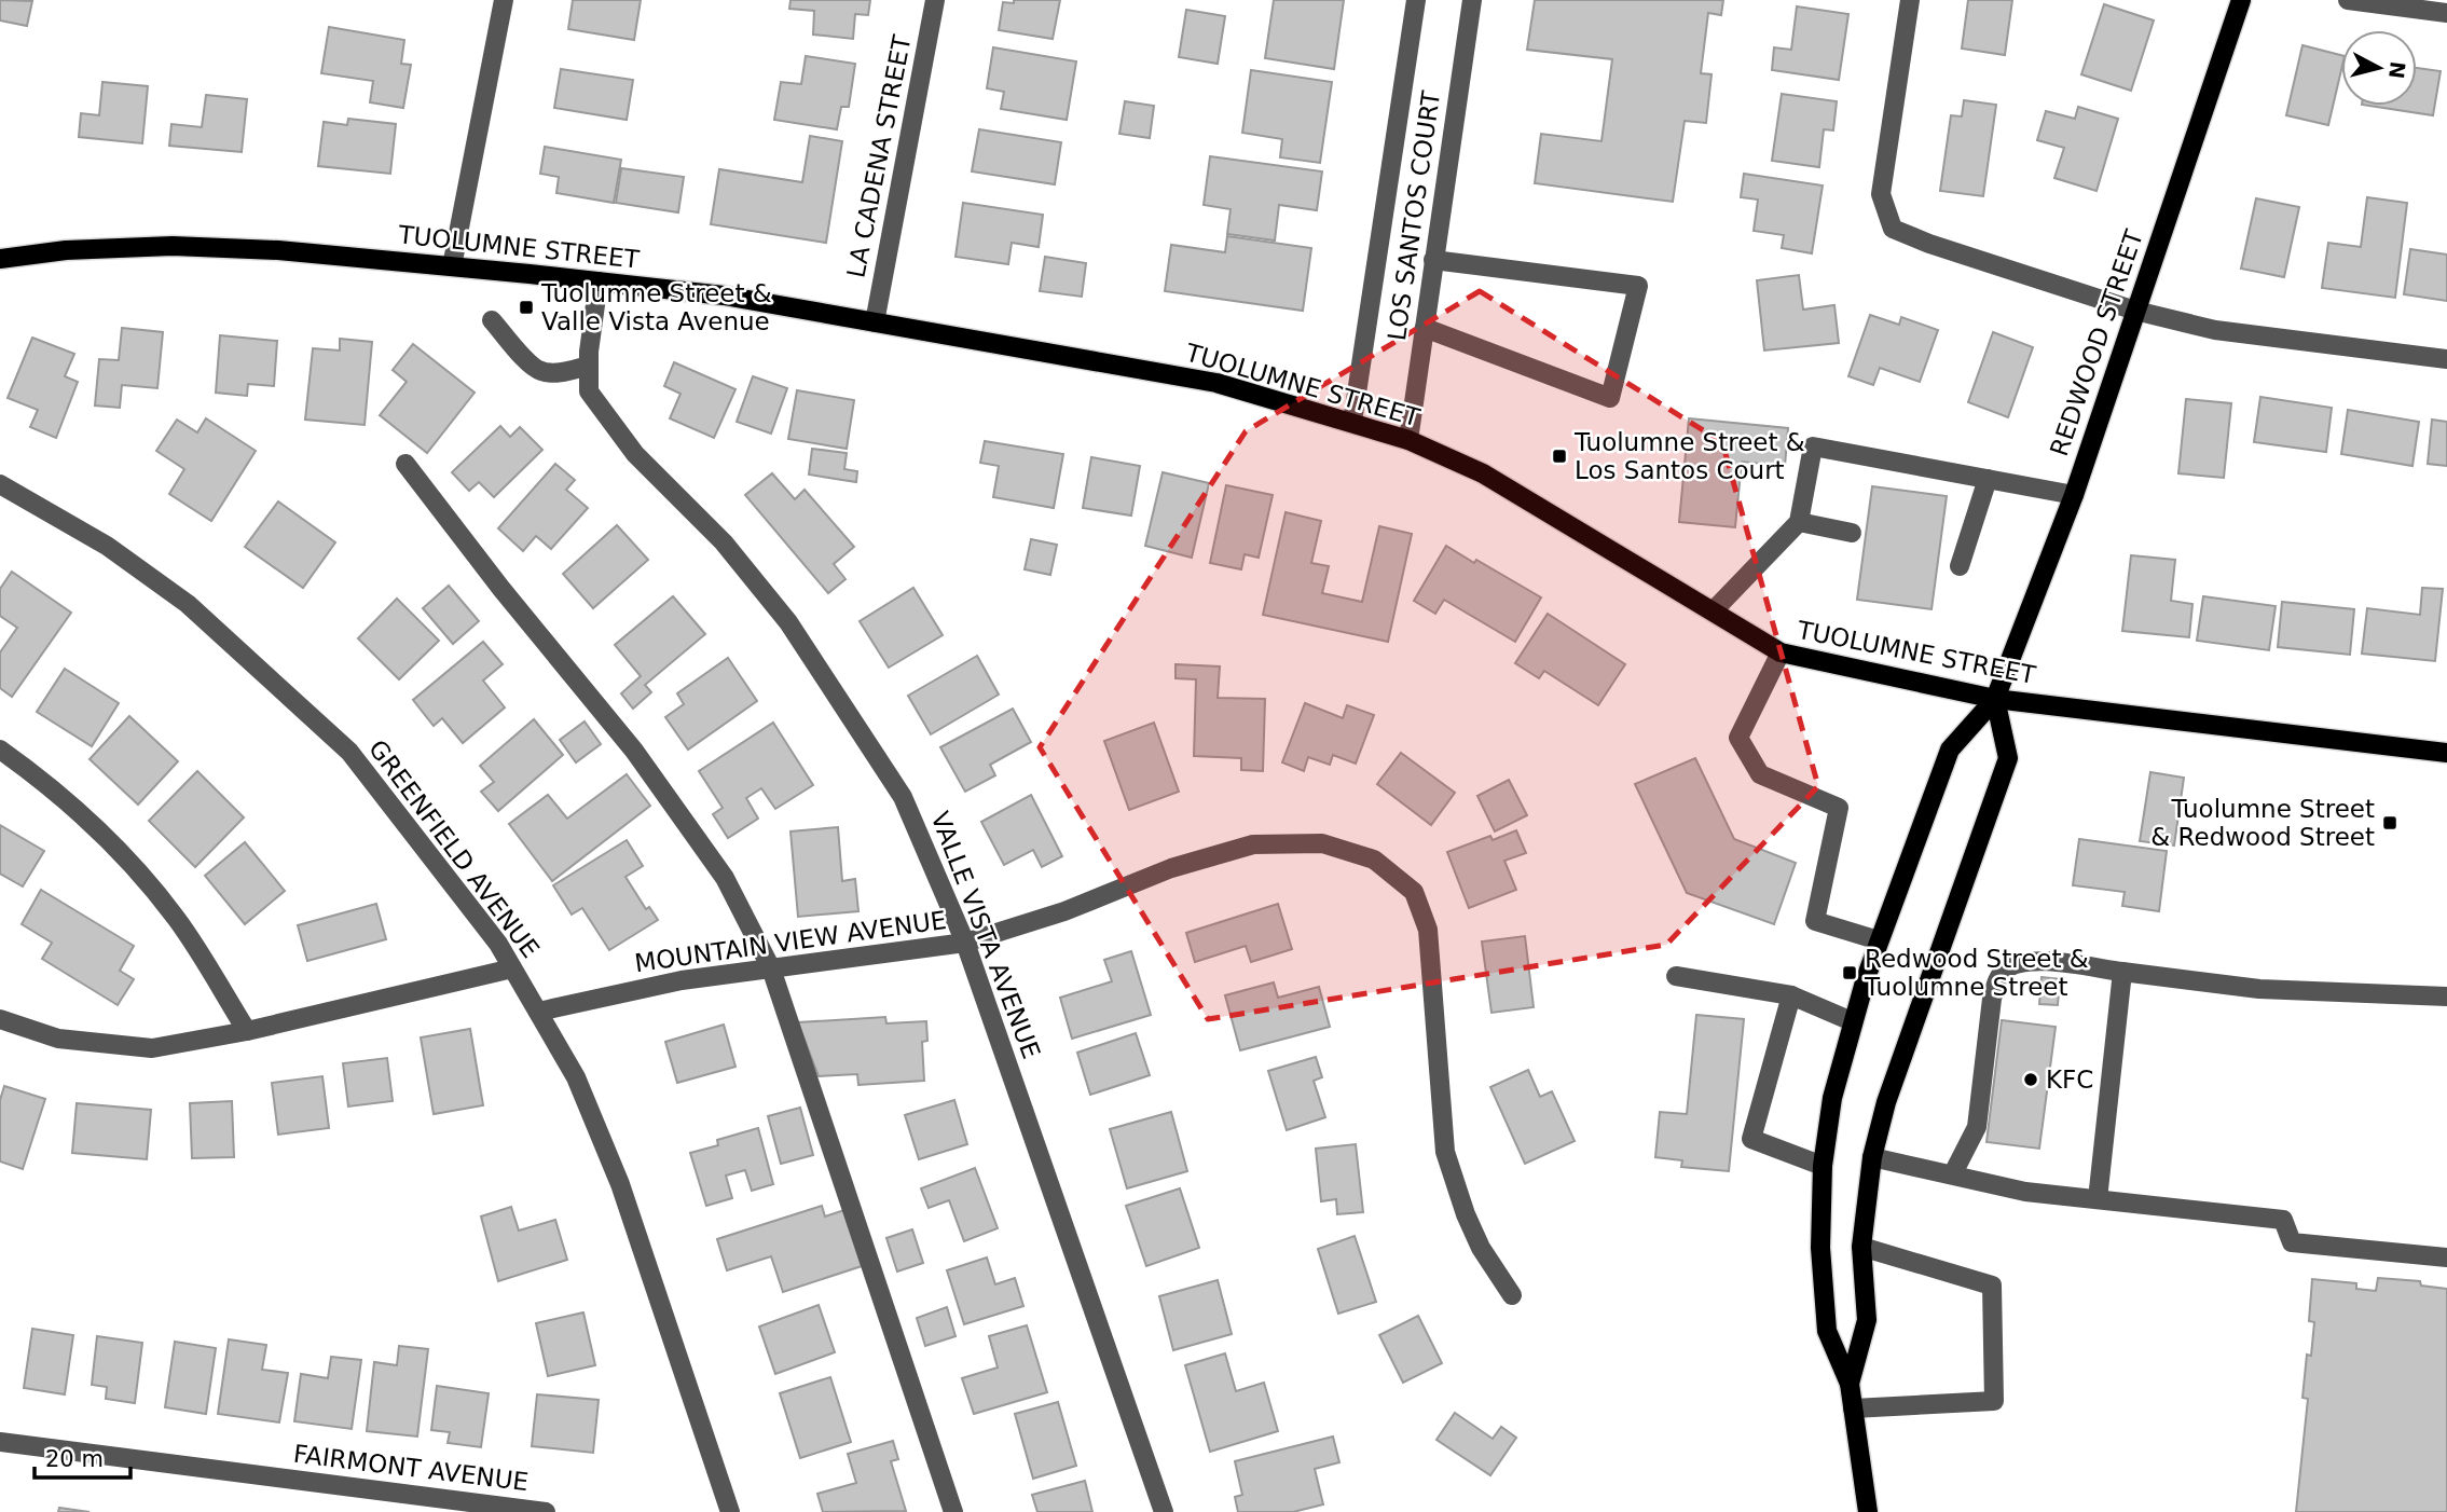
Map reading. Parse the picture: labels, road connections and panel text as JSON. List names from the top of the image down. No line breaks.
{"streets":{"main road":["TUOLUMNE STREET","REDWOOD STREET"],"street":["LA CADENA STREET","LOS SANTOS COURT","GREENFIELD AVENUE","VALLE VISTA AVENUE","MOUNTAIN VIEW AVENUE","FAIRMONT AVENUE"]},"crossings":[["LA CADENA STREET","TUOLUMNE STREET"],["LOS SANTOS COURT","TUOLUMNE STREET"],["TUOLUMNE STREET","REDWOOD STREET"],["GREENFIELD AVENUE","MOUNTAIN VIEW AVENUE"],["VALLE VISTA AVENUE","MOUNTAIN VIEW AVENUE"]],"places":{"transit":["Tuolumne Street & Valle Vista Avenue","Tuolumne Street & Los Santos Court","Tuolumne Street & Redwood Street","Redwood Street & Tuolumne Street"],"other":["KFC"]},"scale_bar":"20 m","north":"right"}
